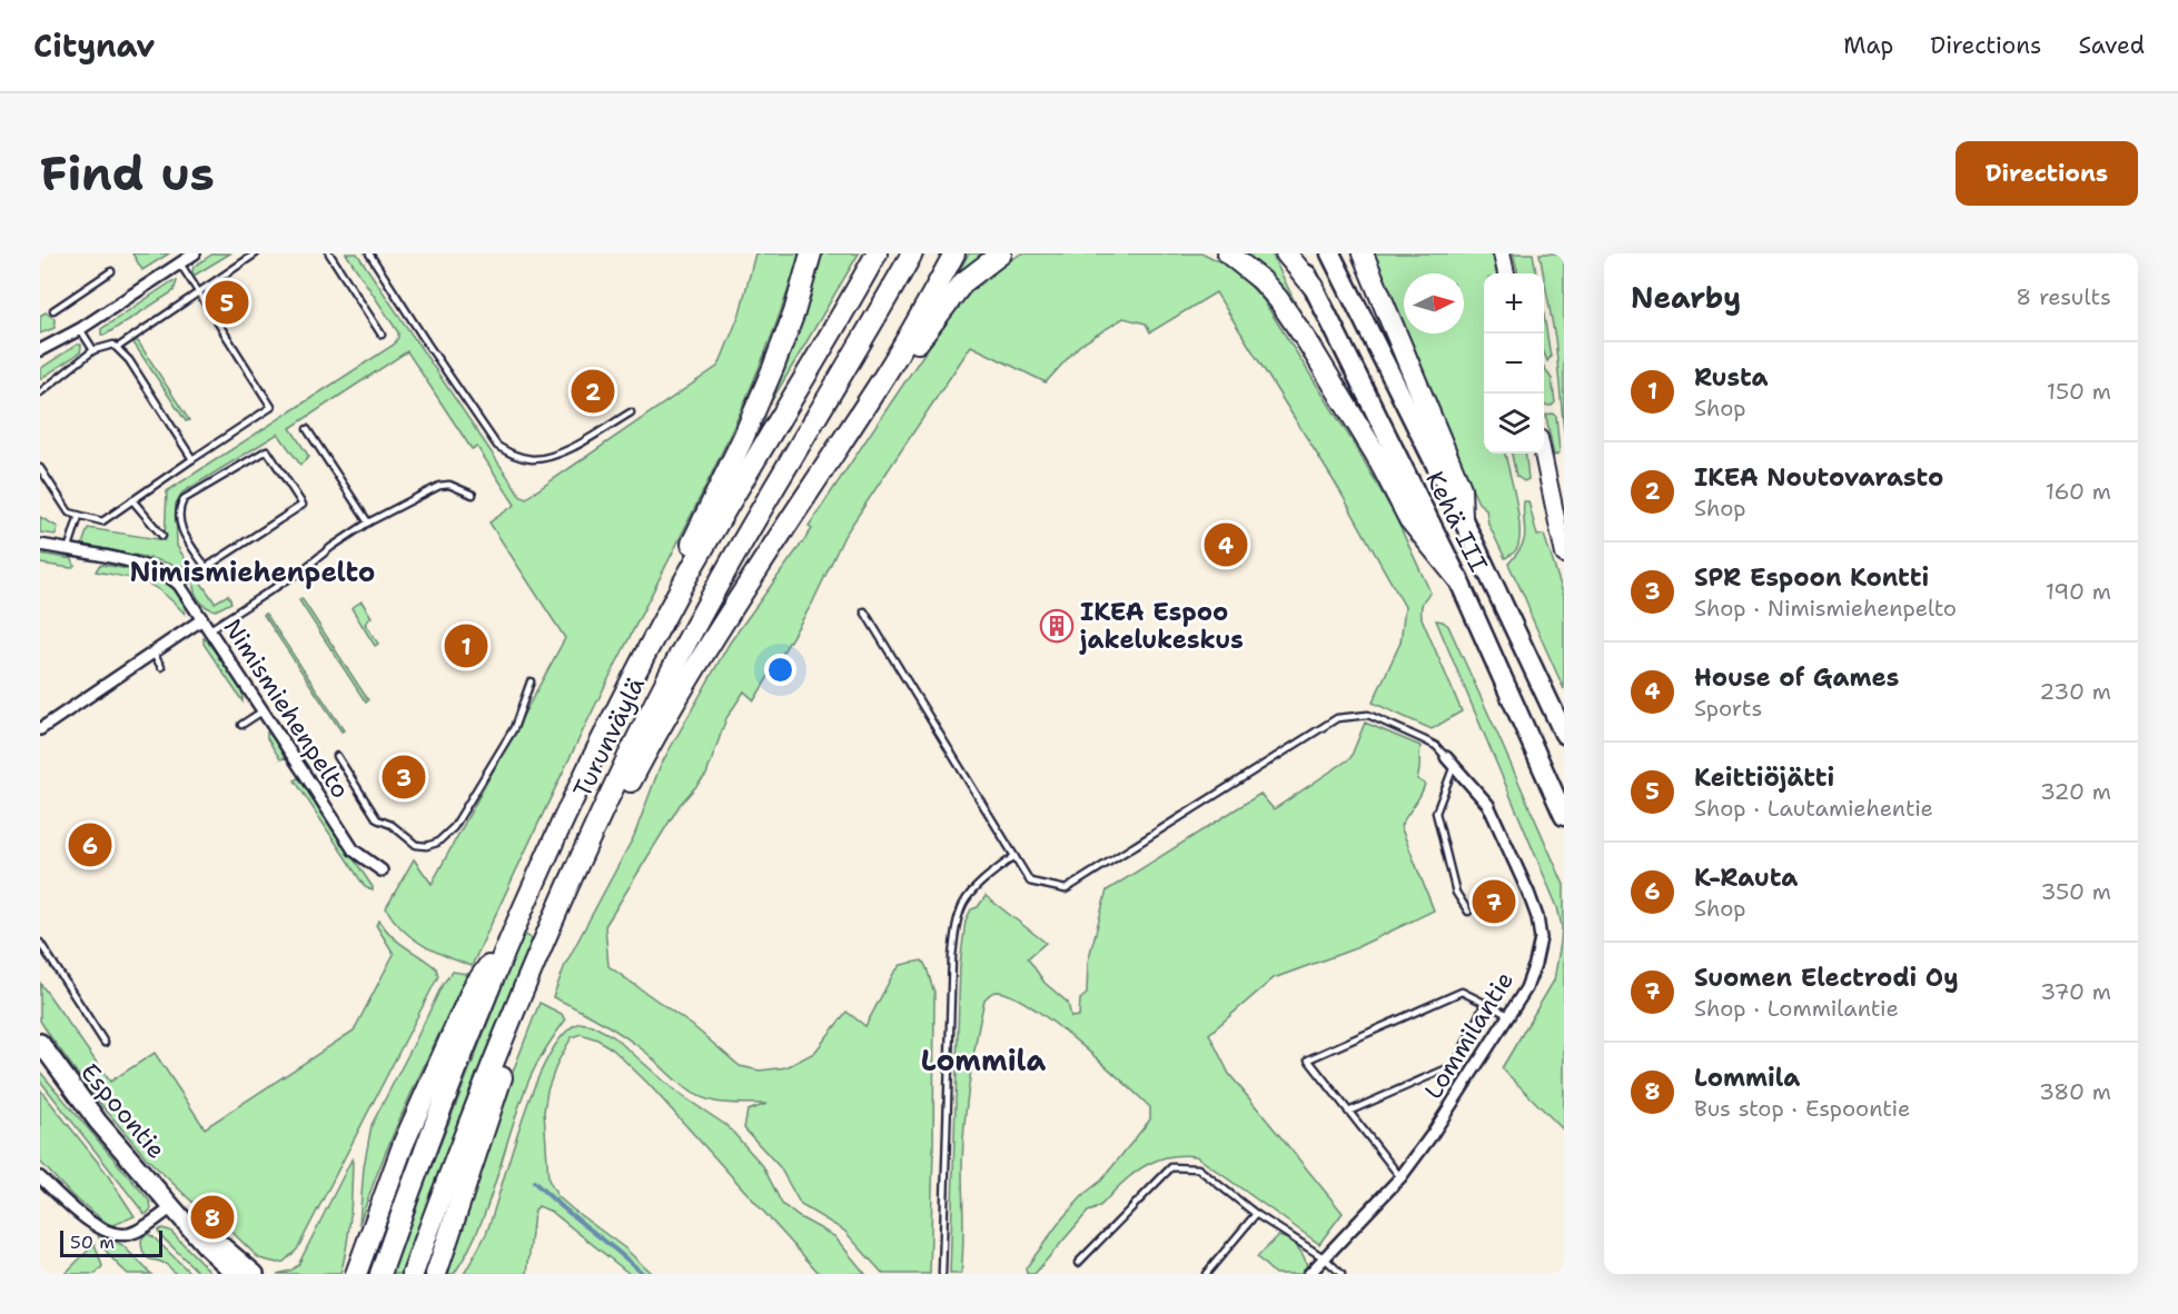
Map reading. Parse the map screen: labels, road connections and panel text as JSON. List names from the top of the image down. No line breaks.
{"streets":{"highway":["Kehä III","Turunväylä"],"main road":["Espoontie"],"street":["Nimismiehenpelto","Lommilantie"]},"districts":["Nimismiehenpelto","Lommila"],"places":{"building":["IKEA Espoo jakelukeskus"]},"scale_bar":"50 m","north":"right","page":{"header":"Citynav","nav":["Map","Directions","Saved"],"buttons":"Directions","title":"Find us","heading":["Nearby","8 results"],"map_buttons":["+","−"],"pins":["5","2","4","1","3","6","7","8"],"list":[{"mark":"1","name":"Rusta","note":"Shop","value":"150 m"},{"mark":"2","name":"IKEA Noutovarasto","note":"Shop","value":"160 m"},{"mark":"3","name":"SPR Espoon Kontti","note":"Shop · Nimismiehenpelto","value":"190 m"},{"mark":"4","name":"House of Games","note":"Sports","value":"230 m"},{"mark":"5","name":"Keittiöjätti","note":"Shop · Lautamiehentie","value":"320 m"},{"mark":"6","name":"K-Rauta","note":"Shop","value":"350 m"},{"mark":"7","name":"Suomen Electrodi Oy","note":"Shop · Lommilantie","value":"370 m"},{"mark":"8","name":"Lommila","note":"Bus stop · Espoontie","value":"380 m"}],"scale":"50 m"}}
